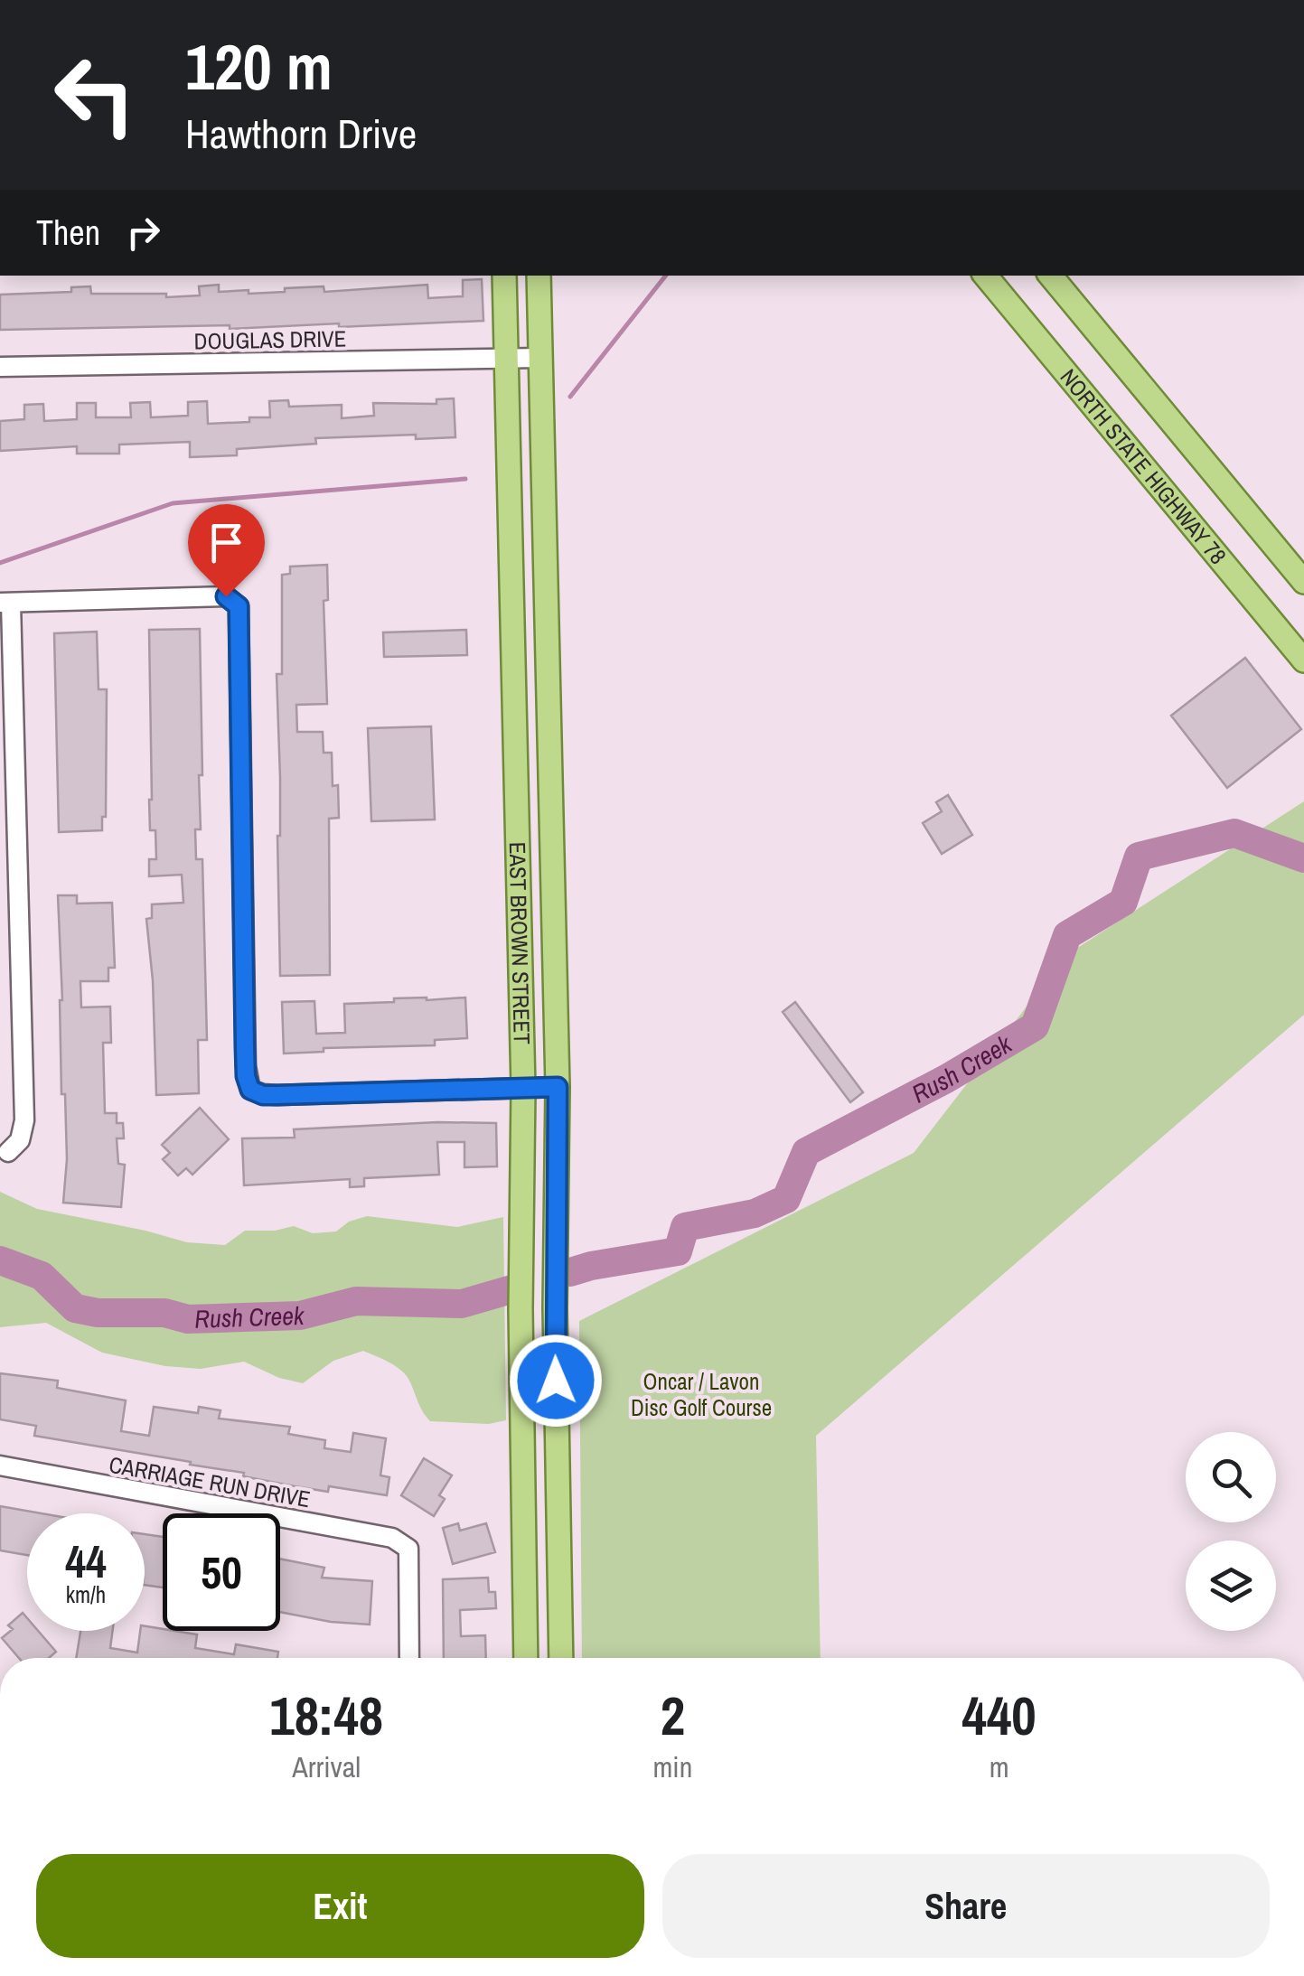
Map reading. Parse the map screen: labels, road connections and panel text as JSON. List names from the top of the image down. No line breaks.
{"streets":{"main road":["NORTH STATE HIGHWAY 78","EAST BROWN STREET"],"street":["DOUGLAS DRIVE","CARRIAGE RUN DRIVE"]},"crossings":[["DOUGLAS DRIVE","EAST BROWN STREET"]],"water":["Rush Creek"],"parks":["Oncar / Lavon Disc Golf Course"],"page":{"turn":["120 m","Hawthorn Drive"],"then":"Then","speed":"44 km/h","limit":"50","eta":["18:48","Arrival","2","min","440","m"],"buttons":["Exit","Share"]}}
